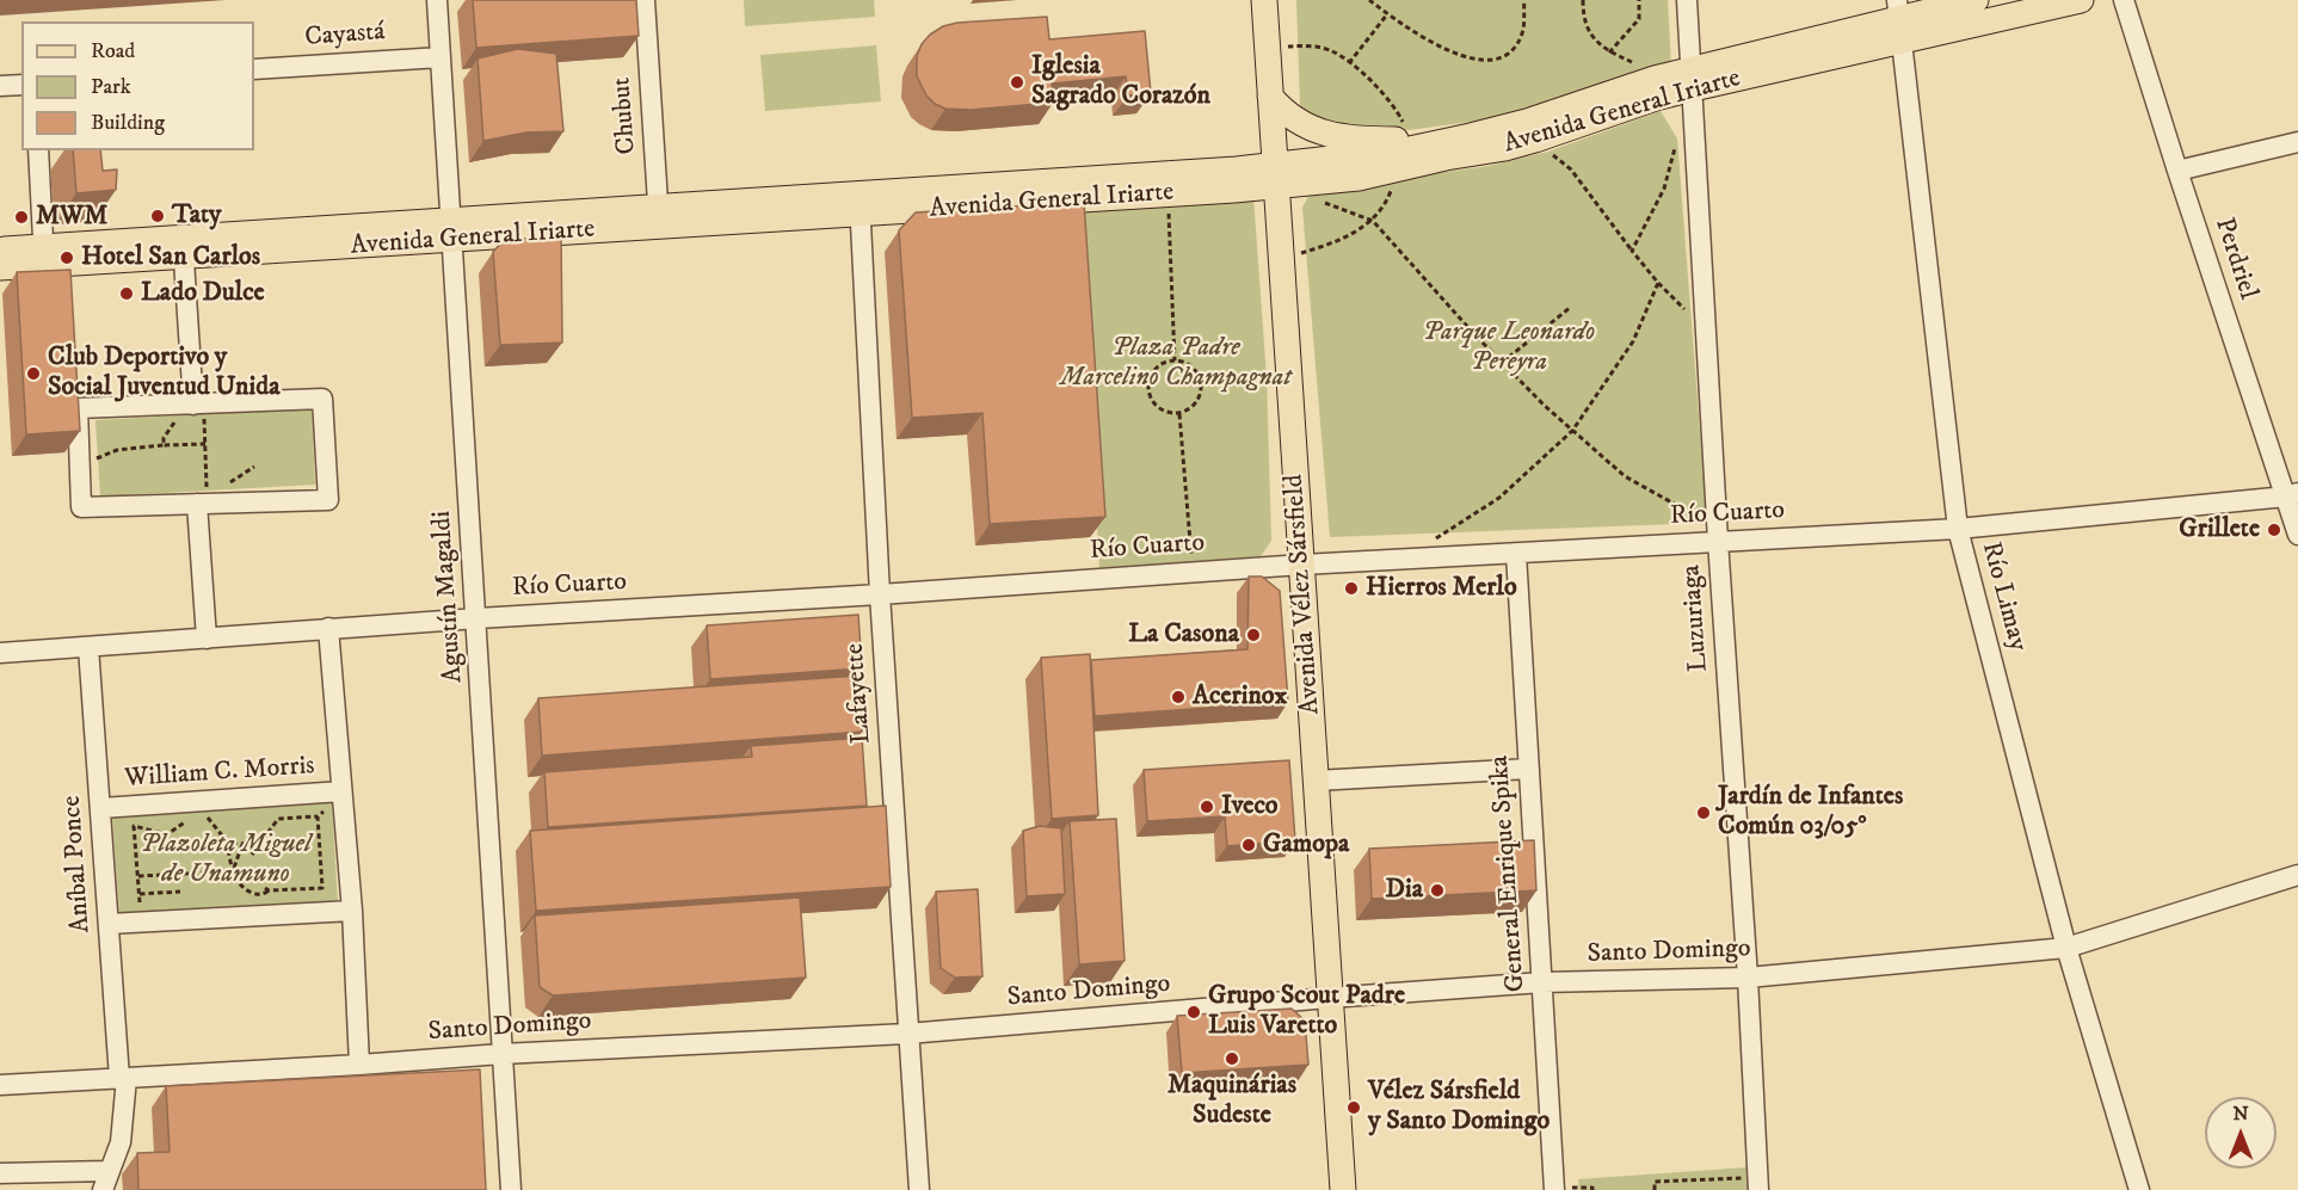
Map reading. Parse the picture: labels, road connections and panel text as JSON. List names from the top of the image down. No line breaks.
{"streets":{"main road":["Avenida General Iriarte","Avenida Vélez Sársfield"],"street":["Cayastá","Chubut","Perdriel","Río Cuarto","Agustín Magaldi","Río Limay","Luzuriaga","Lafayette","William C. Morris","Aníbal Ponce","General Enrique Spika","Santo Domingo"]},"crossings":[["Cayastá","Agustín Magaldi"],["Avenida General Iriarte","Chubut"],["Avenida General Iriarte","Avenida Vélez Sársfield"],["Avenida General Iriarte","Agustín Magaldi"],["Avenida General Iriarte","Río Limay"],["Avenida General Iriarte","Luzuriaga"],["Avenida General Iriarte","Lafayette"],["Perdriel","Río Cuarto"],["Río Cuarto","Avenida Vélez Sársfield"],["Río Cuarto","Agustín Magaldi"],["Río Cuarto","Río Limay"],["Río Cuarto","Luzuriaga"],["Río Cuarto","Lafayette"],["Río Cuarto","Aníbal Ponce"],["Río Cuarto","General Enrique Spika"],["Avenida Vélez Sársfield","Santo Domingo"],["Agustín Magaldi","Santo Domingo"],["Río Limay","Santo Domingo"],["Luzuriaga","Santo Domingo"],["Lafayette","Santo Domingo"],["William C. Morris","Aníbal Ponce"],["Aníbal Ponce","Santo Domingo"],["General Enrique Spika","Santo Domingo"]],"parks":["Parque Leonardo Pereyra","Plaza Padre Marcelino Champagnat","Plazoleta Miguel de Unamuno"],"places":["Iglesia Sagrado Corazón","Taty","MWM","Hotel San Carlos","Lado Dulce","Club Deportivo y Social Juventud Unida","Grillete","Hierros Merlo","La Casona","Acerinox","Iveco","Jardín de Infantes Común 03/05°","Gamopa","Dia","Grupo Scout Padre Luis Varetto","Maquinárias Sudeste","Vélez Sársfield y Santo Domingo"],"legend":["Road","Park","Building"],"north":"top"}
